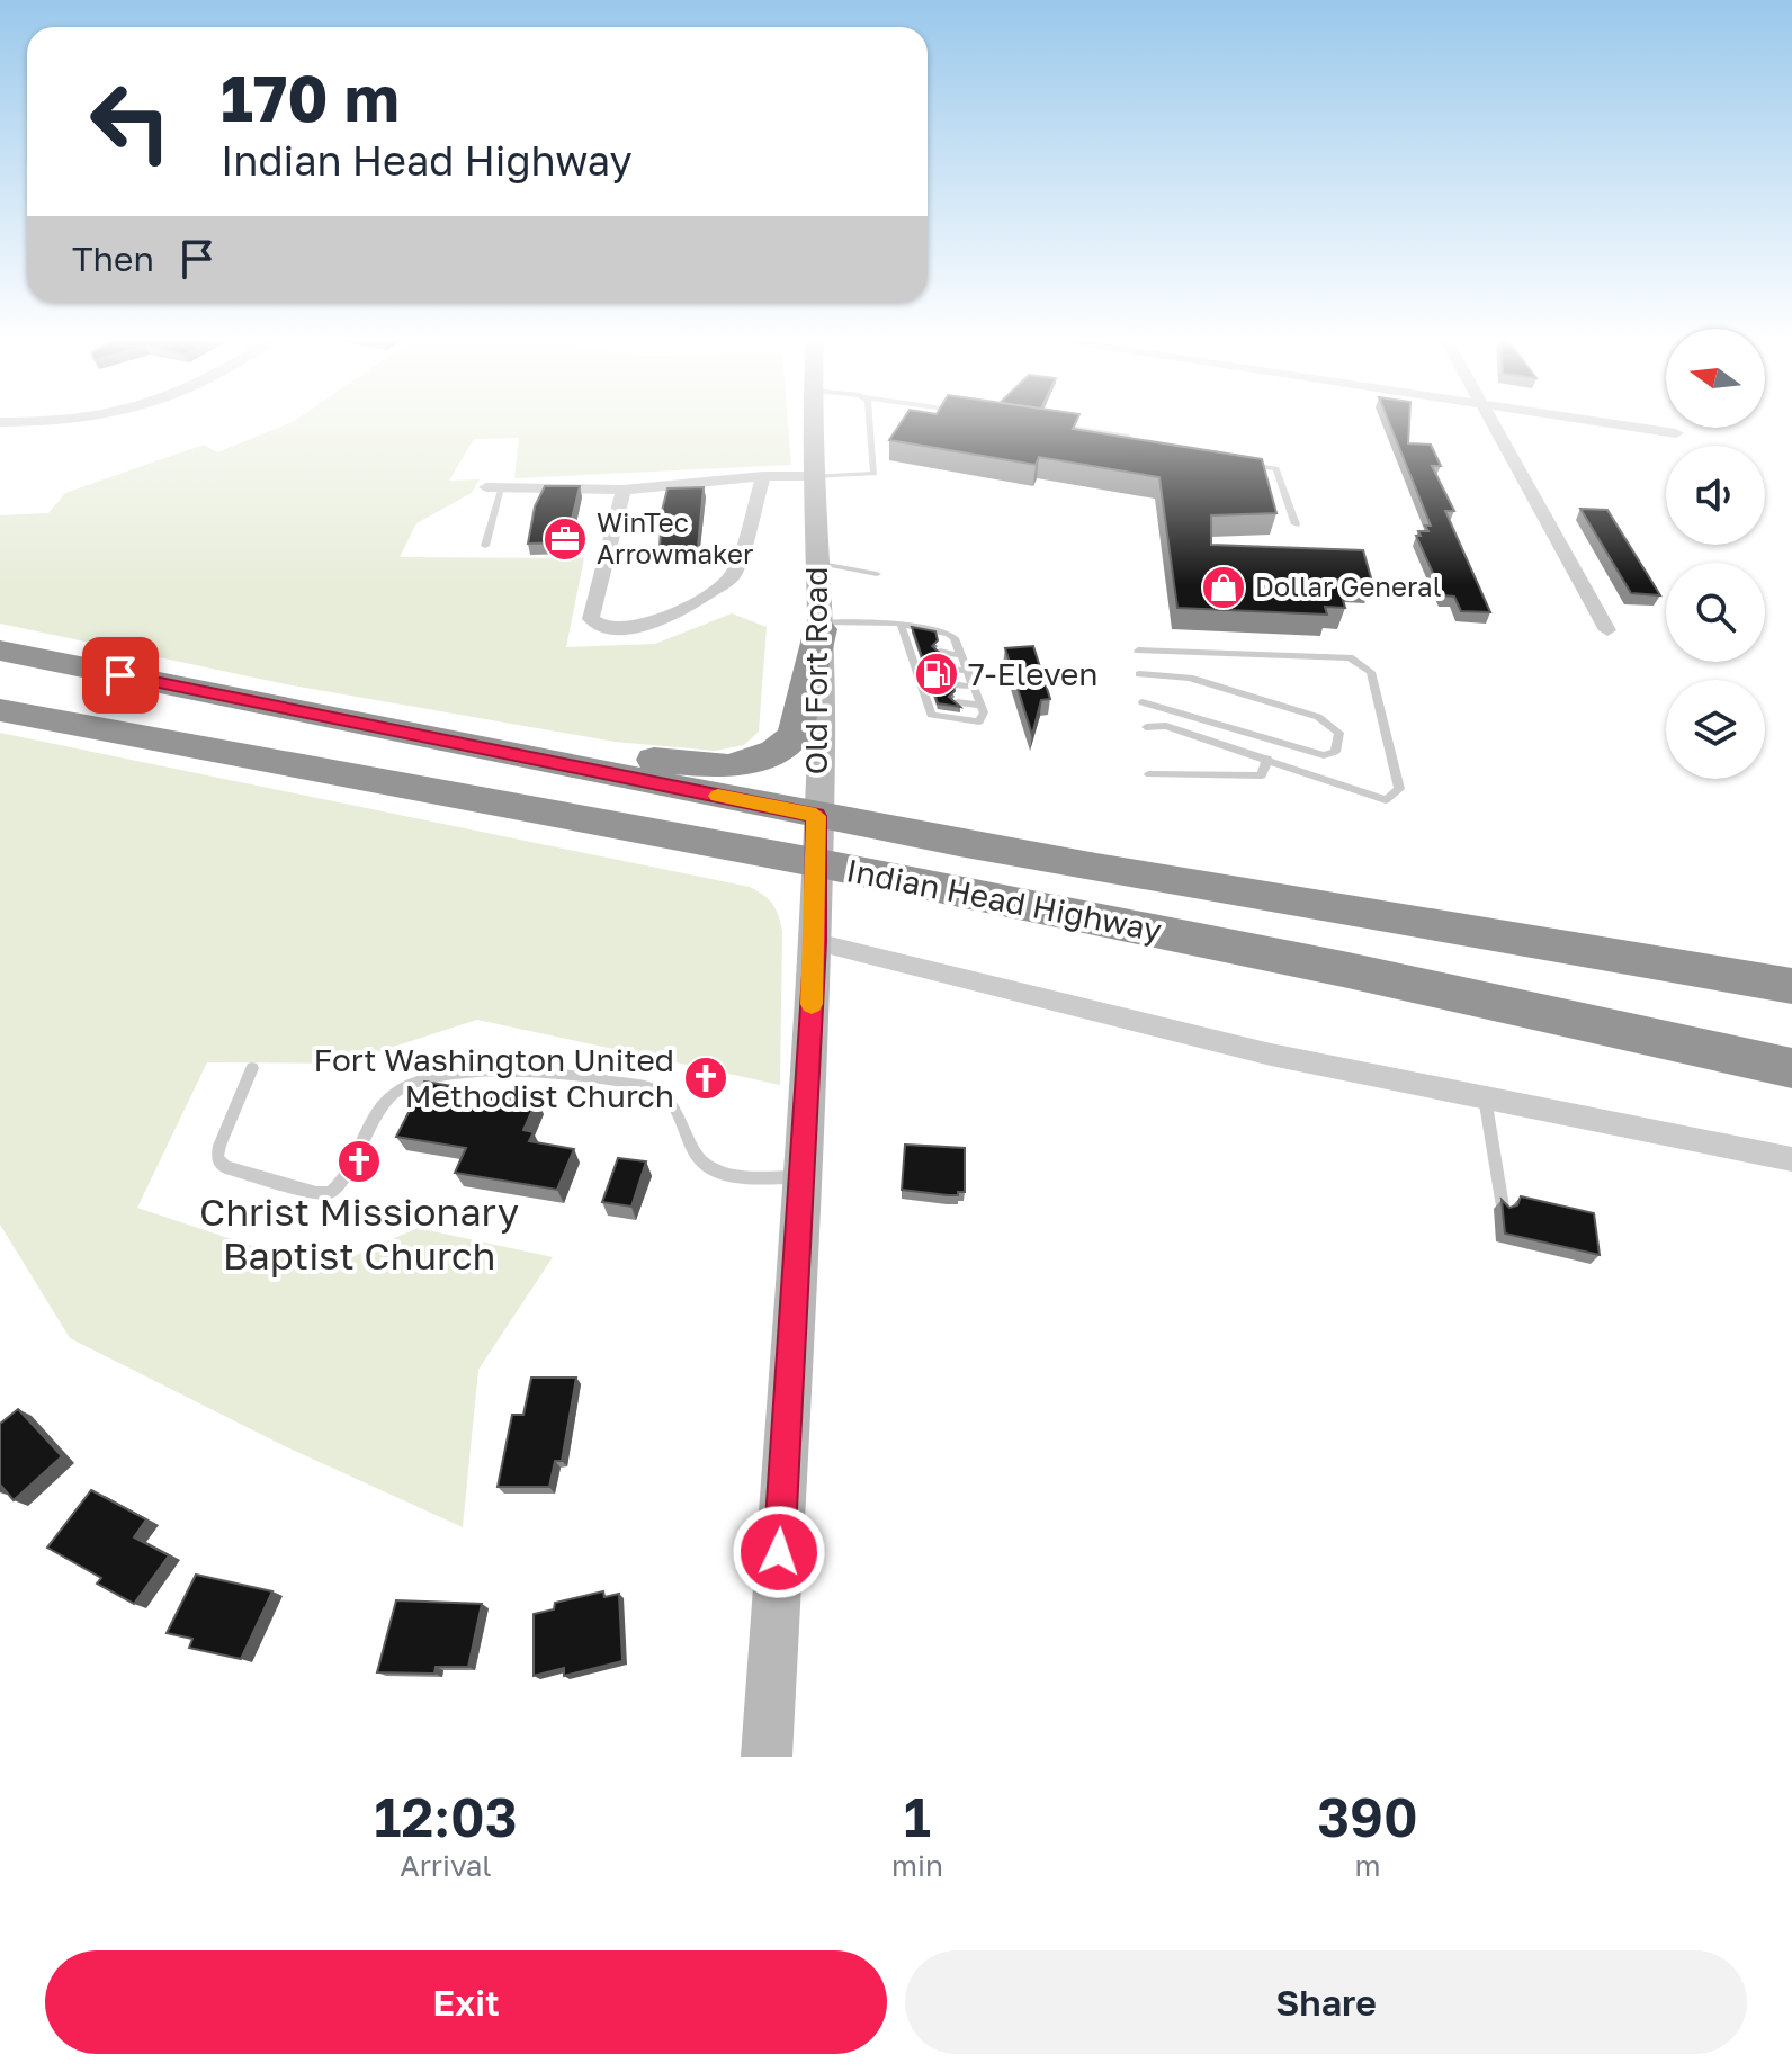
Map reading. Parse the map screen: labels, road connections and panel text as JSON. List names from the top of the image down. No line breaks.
{"streets":{"highway":["Indian Head Highway"],"main road":["Old Fort Road"]},"crossings":[["Old Fort Road","Indian Head Highway"]],"places":{"office":["WinTec Arrowmaker"],"shop":["Dollar General"],"fuel station":["7-Eleven"],"church":["Fort Washington United Methodist Church","Christ Missionary Baptist Church"]},"north":"left","page":{"turn":["170 m","Indian Head Highway"],"then":"Then","eta":["12:03","Arrival","1","min","390","m"],"buttons":["Exit","Share"]}}
